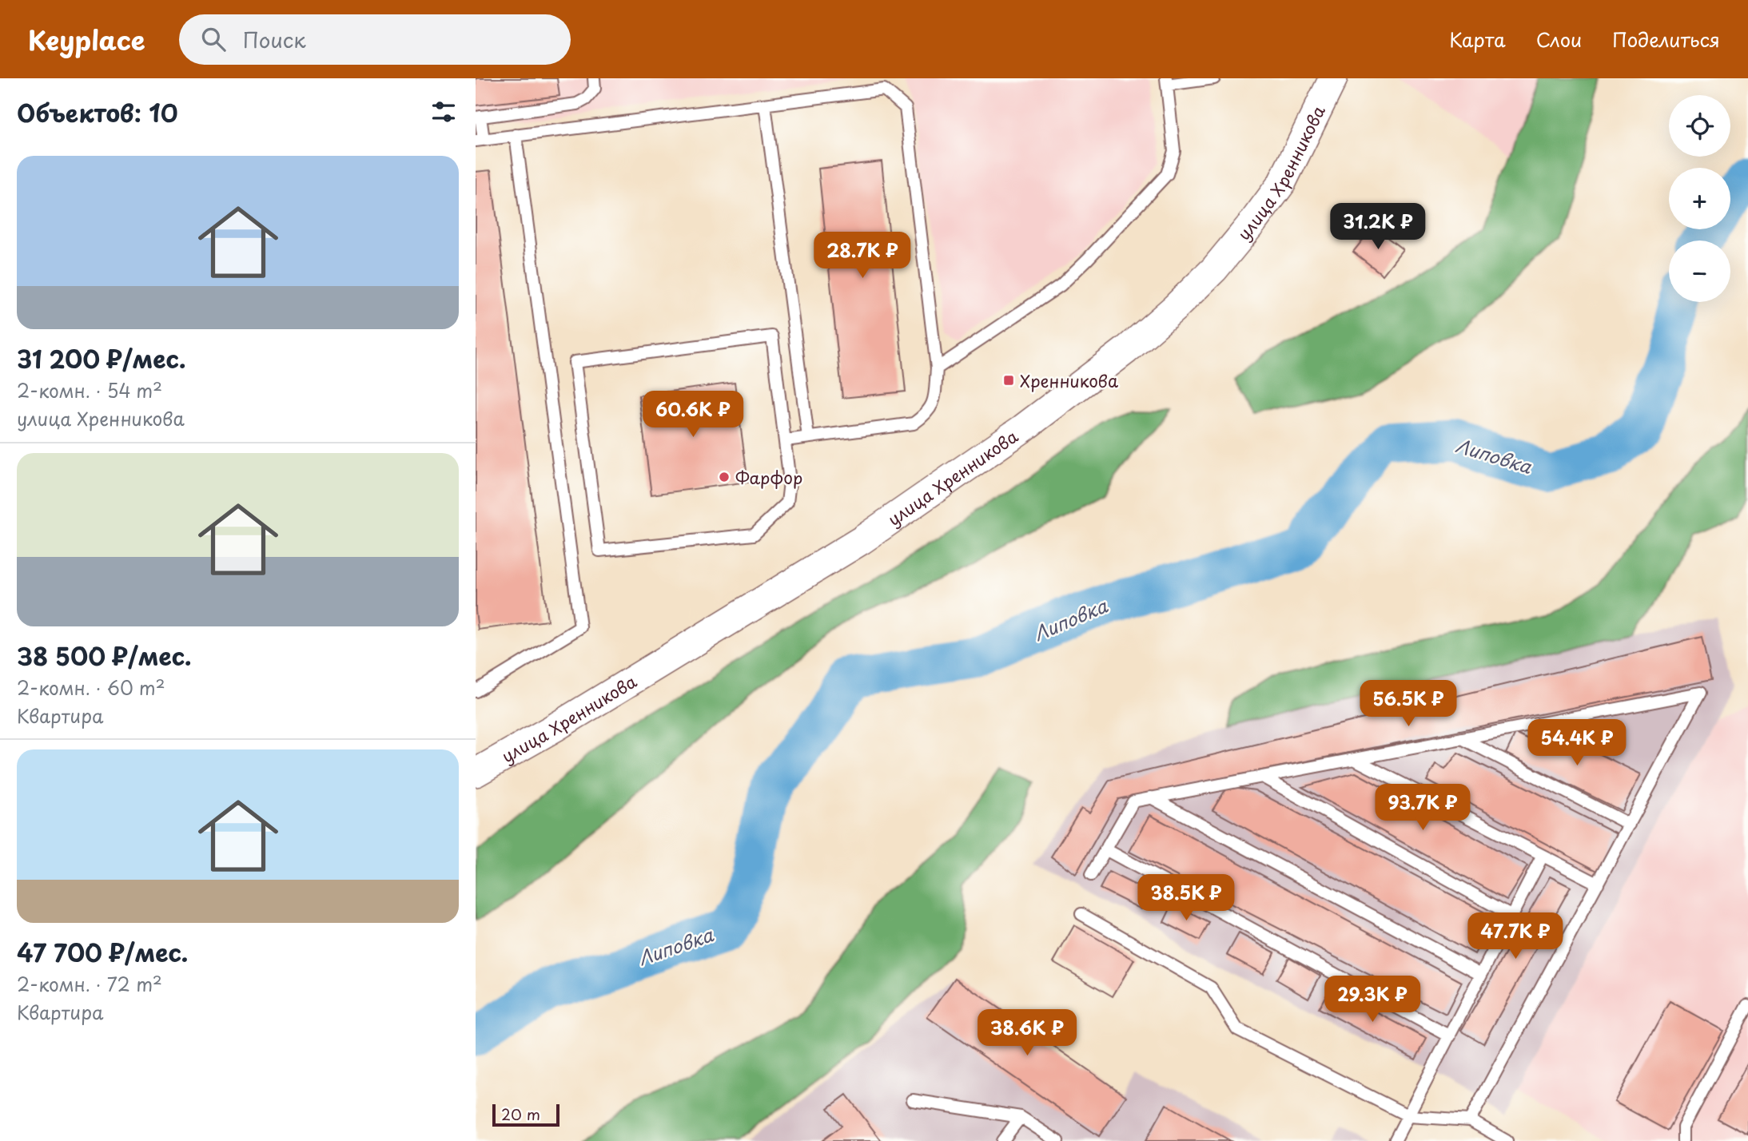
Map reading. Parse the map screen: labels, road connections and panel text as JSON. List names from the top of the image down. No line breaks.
{"streets":{"street":["улица Хренникова"]},"water":["Липовка"],"places":{"transit":["Хренникова"],"other":["Фарфор"]},"scale_bar":"20 m","page":{"header":"Keyplace","search":"Поиск","nav":["Карта","Слои","Поделиться"],"heading":"Объектов: 10","map_buttons":["+","−"],"list":[{"name":"31 200 ₽/мес.","note":"2-комн. · 54 m² · улица Хренникова"},{"name":"38 500 ₽/мес.","note":"2-комн. · 60 m² · Квартира"},{"name":"47 700 ₽/мес.","note":"2-комн. · 72 m² · Квартира"}],"price":["31.2K ₽","28.7K ₽","60.6K ₽","56.5K ₽","54.4K ₽","93.7K ₽","38.5K ₽","47.7K ₽","29.3K ₽","38.6K ₽"],"scale":"20 m"}}
